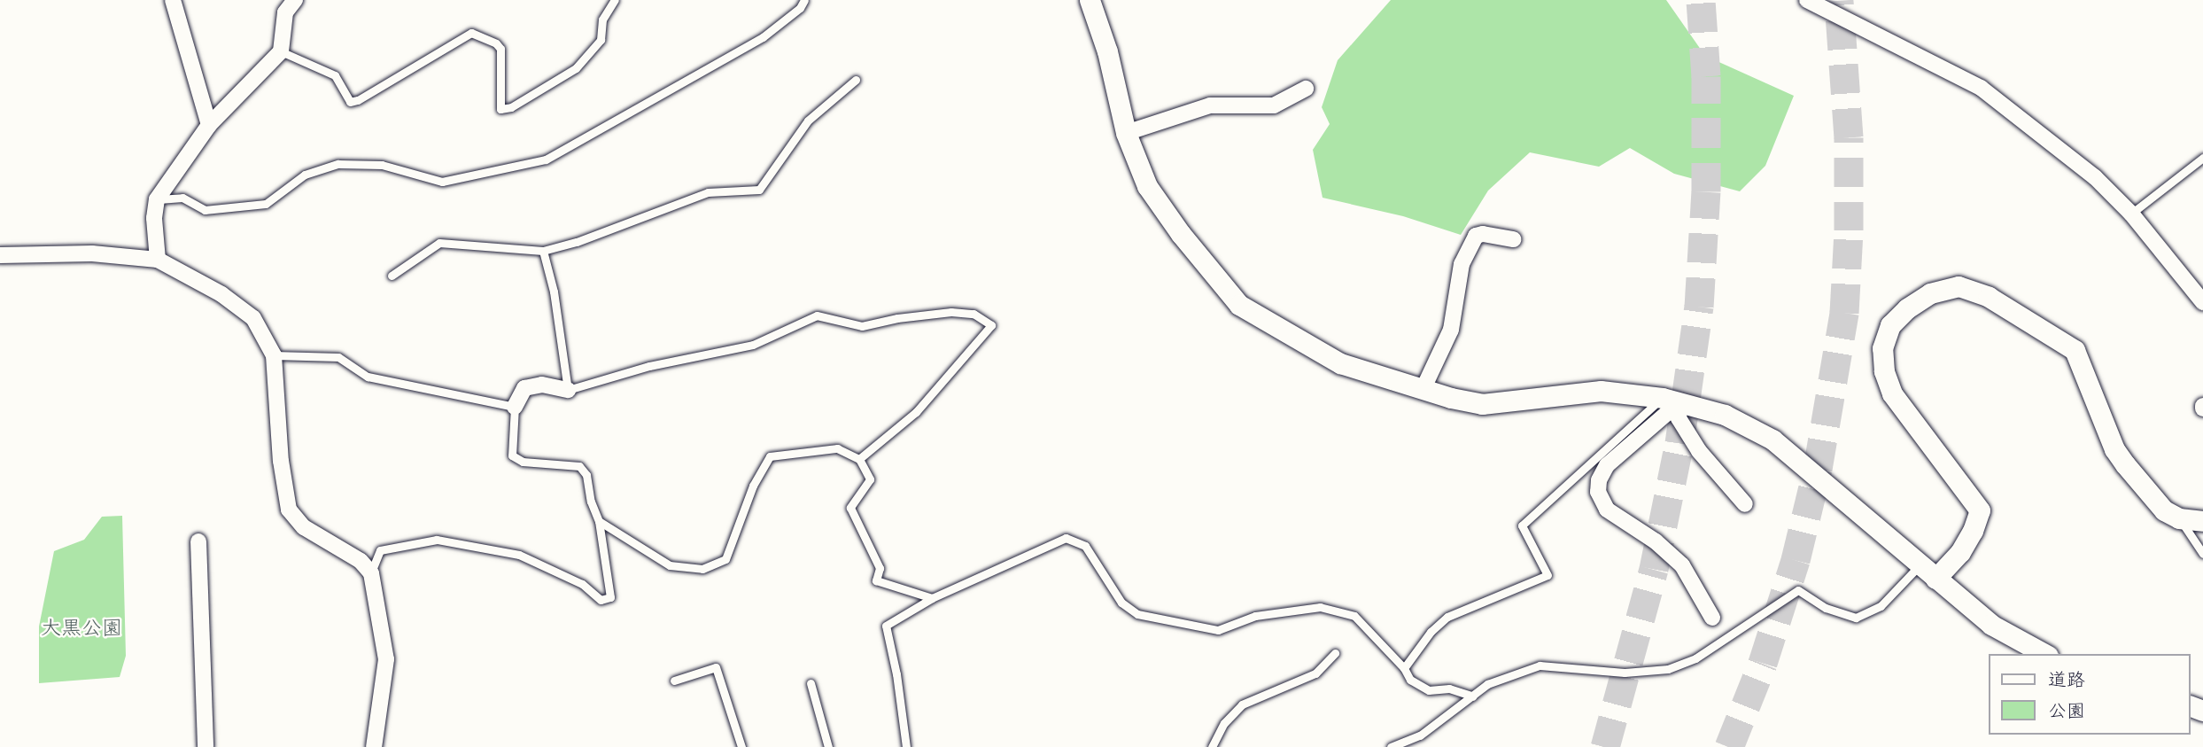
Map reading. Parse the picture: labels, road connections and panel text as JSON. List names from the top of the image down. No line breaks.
{"parks":["大黒公園"],"legend":["道路","公園"]}
